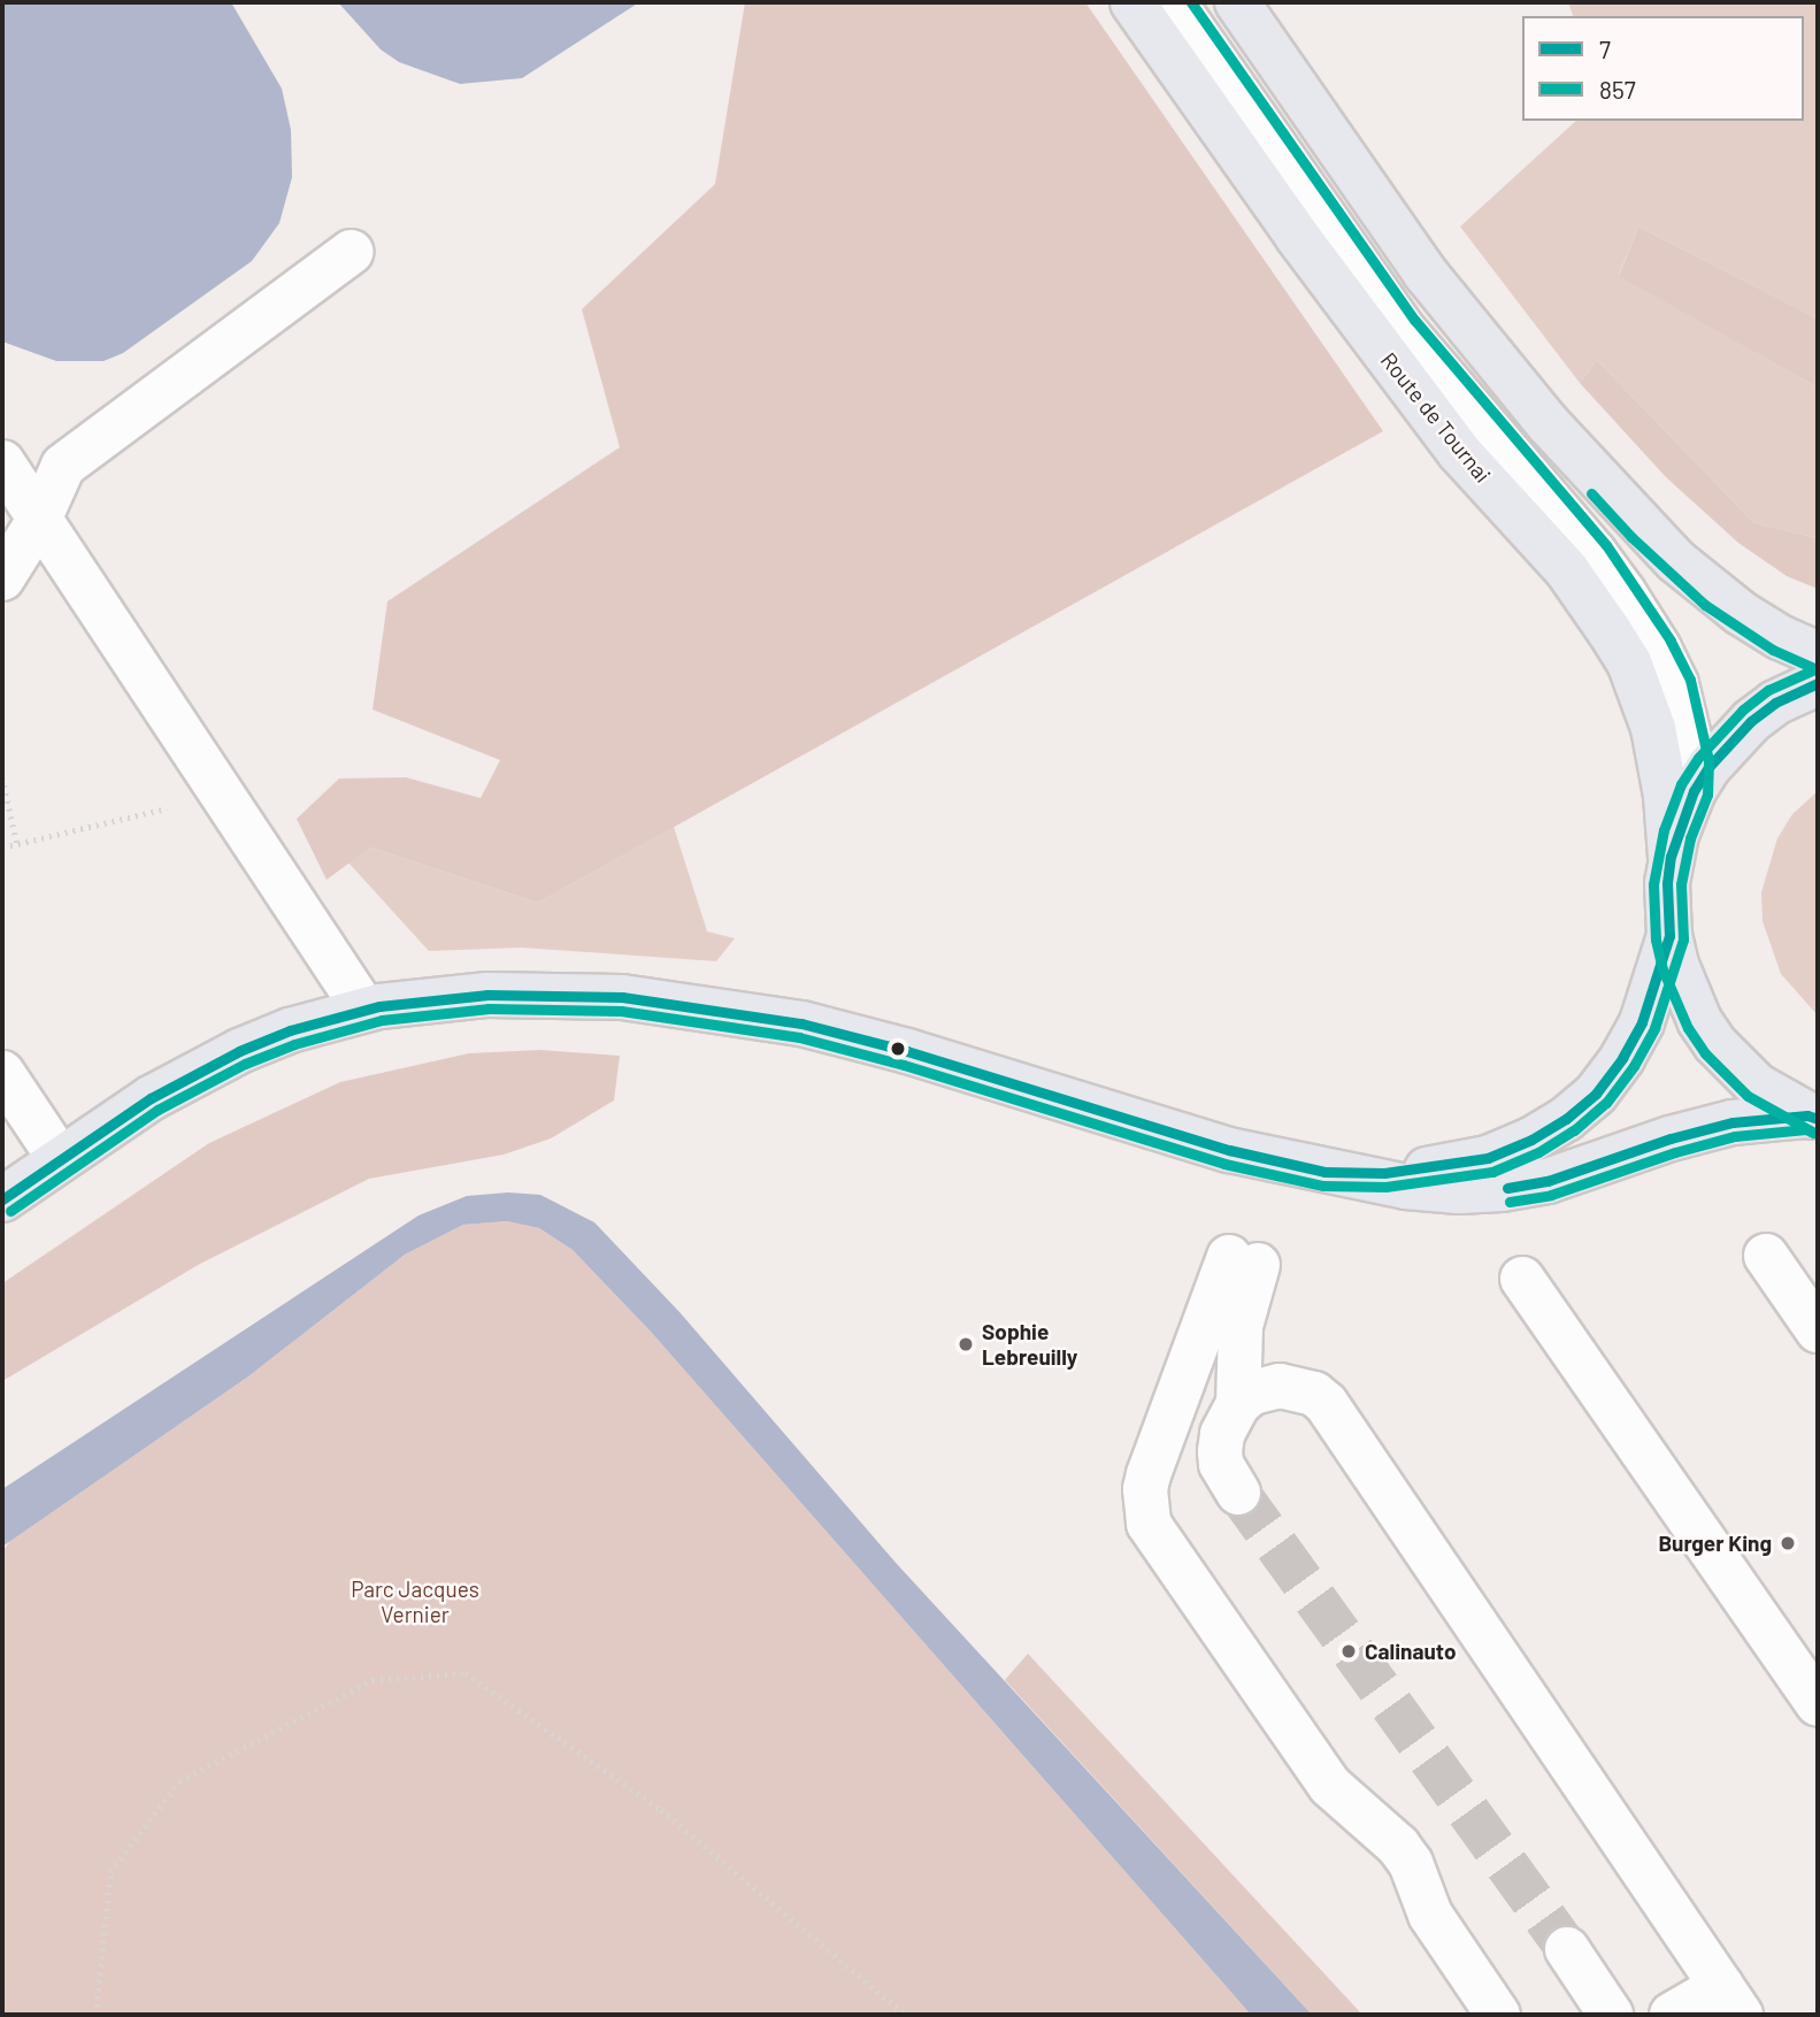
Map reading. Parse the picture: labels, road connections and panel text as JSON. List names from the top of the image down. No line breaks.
{"streets":{"main road":["Route de Tournai"]},"parks":["Parc Jacques Vernier"],"places":["Sophie Lebreuilly","Burger King","Calinauto"],"lines":["transit line 857","transit line 7"],"legend":["7","857"]}
